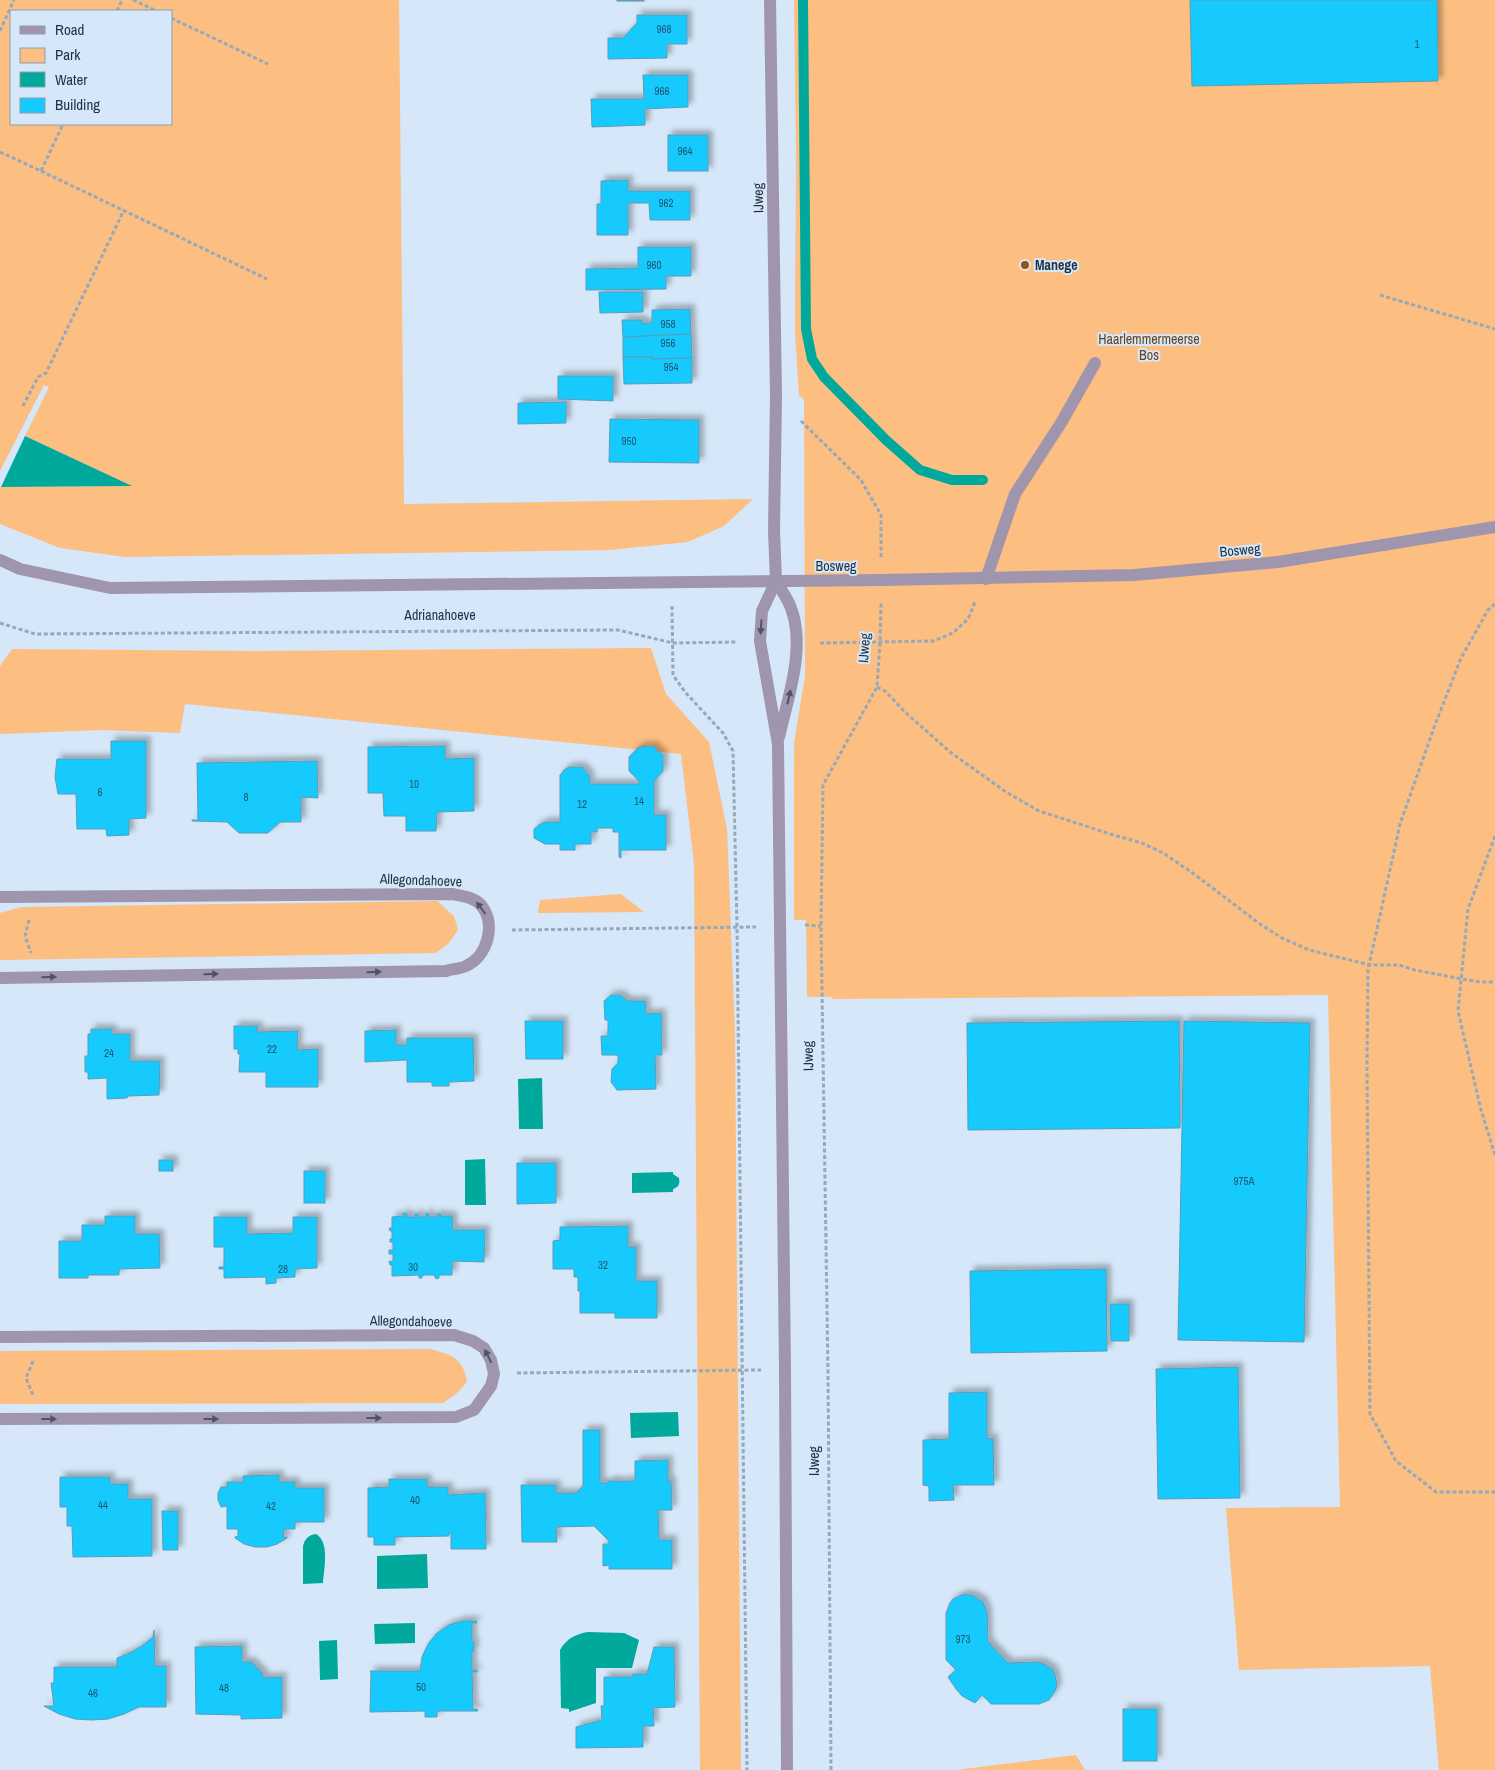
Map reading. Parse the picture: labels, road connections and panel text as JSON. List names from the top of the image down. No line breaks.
{"streets":{"street":["IJweg","Bosweg","Allegondahoeve"],"path":["Adrianahoeve"]},"crossings":[["IJweg","Bosweg"],["IJweg","Adrianahoeve"]],"parks":["Haarlemmermeerse Bos"],"places":["Manege"],"house_numbers":["968","1","966","964","962","960","958","956","954","950","10","6","8","14","12","22","24","975A","32","30","28","40","44","42","973","50","48","46"],"legend":["Road","Park","Water","Building"]}
